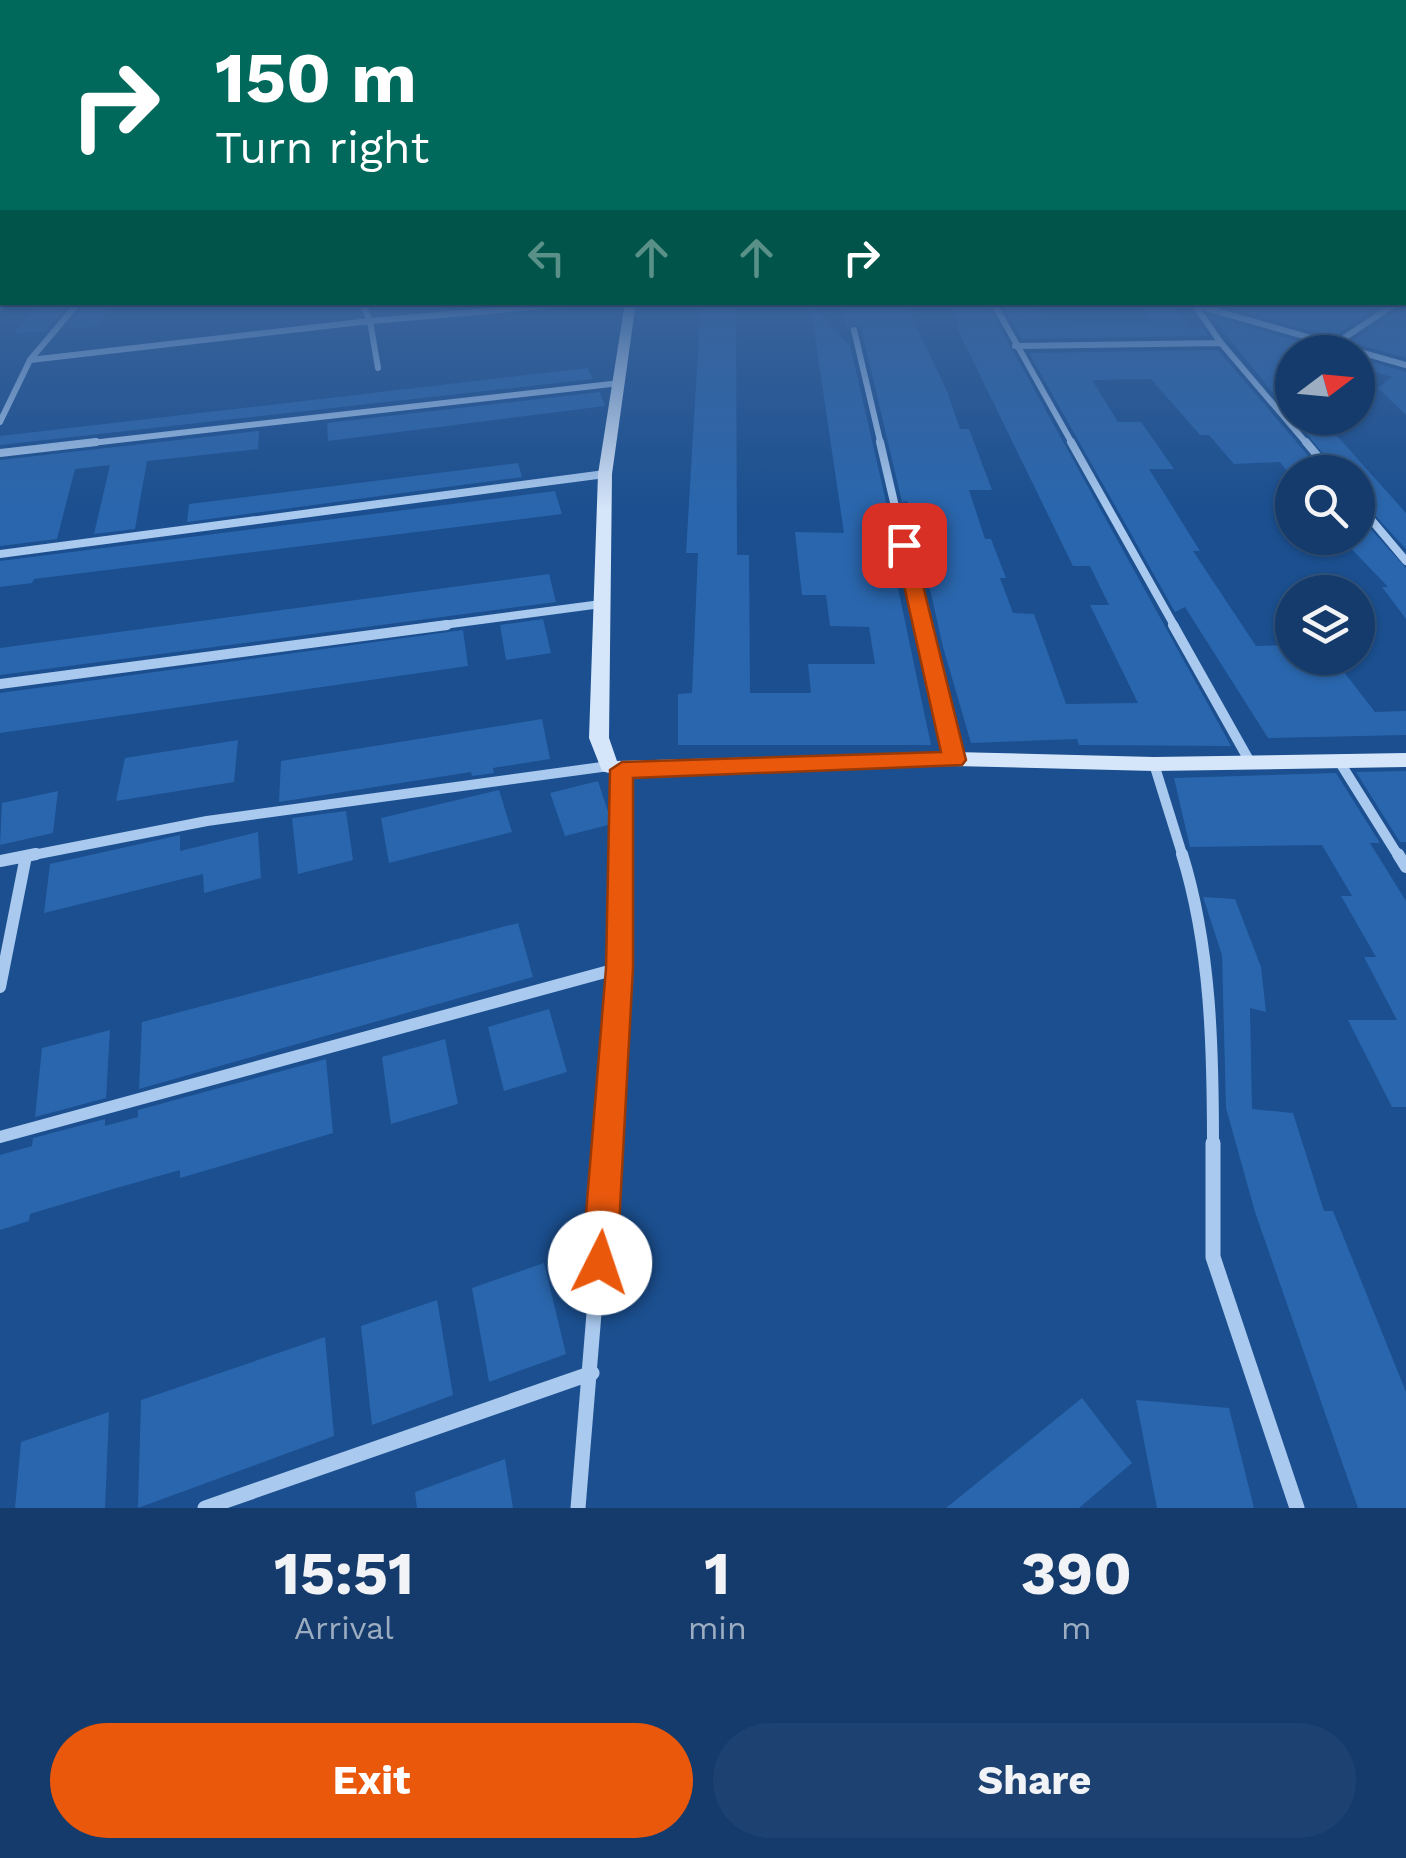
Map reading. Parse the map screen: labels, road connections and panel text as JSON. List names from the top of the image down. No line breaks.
{"north":"right","page":{"turn":["150 m","Turn right"],"eta":["15:51","Arrival","1","min","390","m"],"buttons":["Exit","Share"]}}
